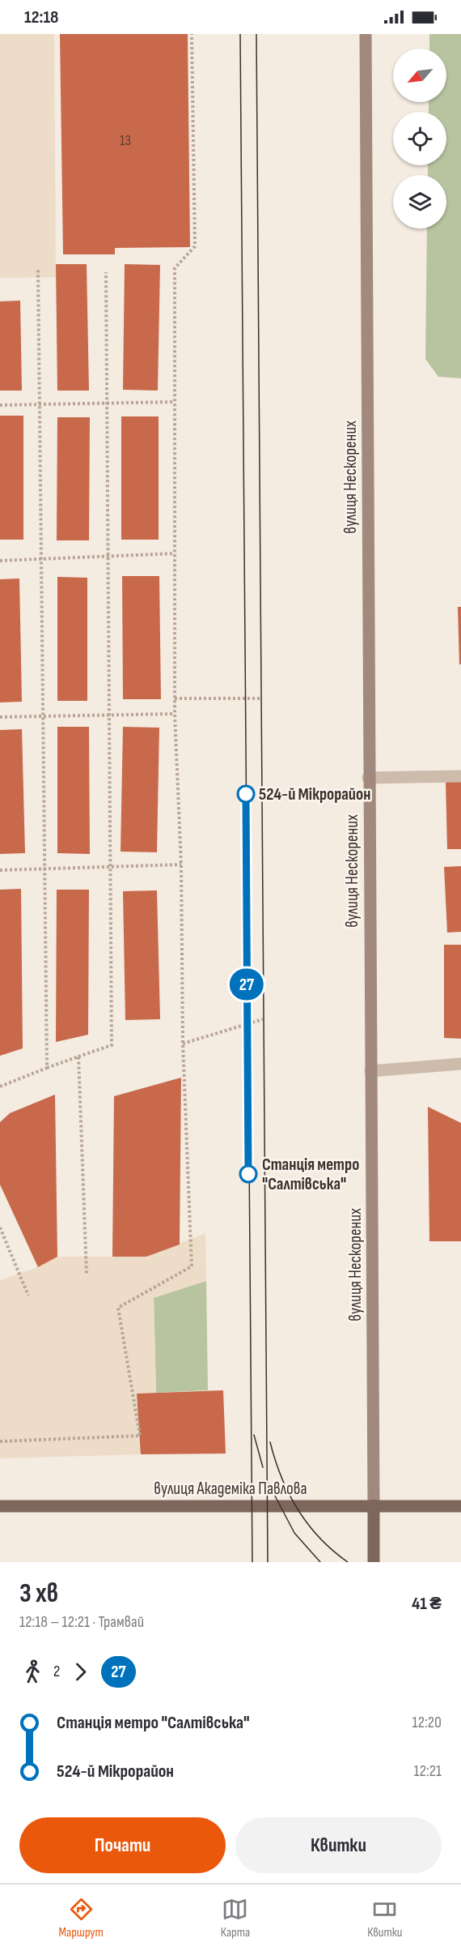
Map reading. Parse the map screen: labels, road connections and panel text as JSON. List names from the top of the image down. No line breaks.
{"streets":{"main road":["вулиця Нескорених","вулиця Академіка Павлова"]},"crossings":[["вулиця Нескорених","вулиця Академіка Павлова"]],"places":["524-й Мікрорайон","Станція метро \"Салтівська\""],"lines":["tram line 27"],"house_numbers":["13"],"north":"bottom left","page":{"status":"12:18","on_map":"27","heading":["3 хв","12:18 – 12:21 · Трамвай","41 ₴"],"legs":["2","27"],"list":[{"name":"Станція метро \"Салтівська\"","value":"12:20"},{"name":"524-й Мікрорайон","value":"12:21"}],"buttons":["Почати","Квитки"],"tabs":["Маршрут","Карта","Квитки"]}}
